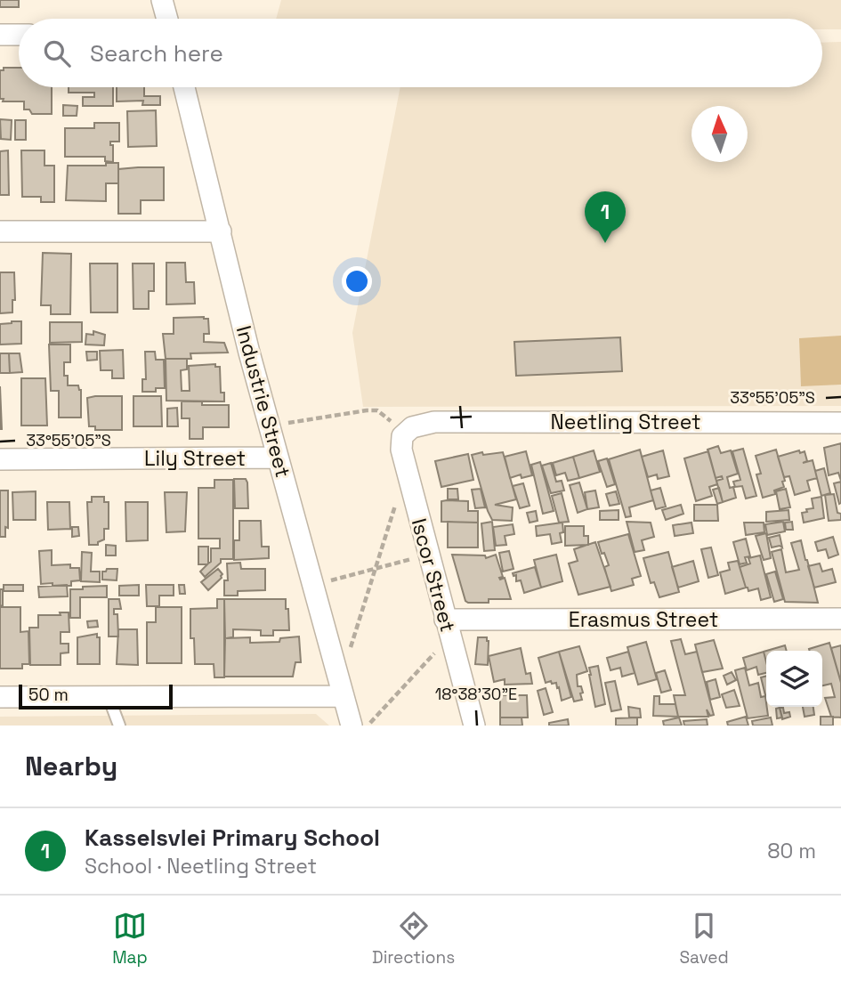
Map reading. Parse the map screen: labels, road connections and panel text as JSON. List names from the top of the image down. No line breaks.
{"streets":{"street":["Industrie Street","Neetling Street","Lily Street","Iscor Street","Erasmus Street"]},"crossings":[["Industrie Street","Lily Street"],["Neetling Street","Iscor Street"],["Iscor Street","Erasmus Street"]],"scale_bar":"50 m","north":"top","page":{"search":"Search here","pins":"1","scale":"50 m","heading":"Nearby","list":[{"mark":"1","name":"Kasselsvlei Primary School","note":"School · Neetling Street","value":"80 m"}],"nav":["Map","Directions","Saved"]},"coordinates":["33°55'05\"S","18°38'30\"E"]}
